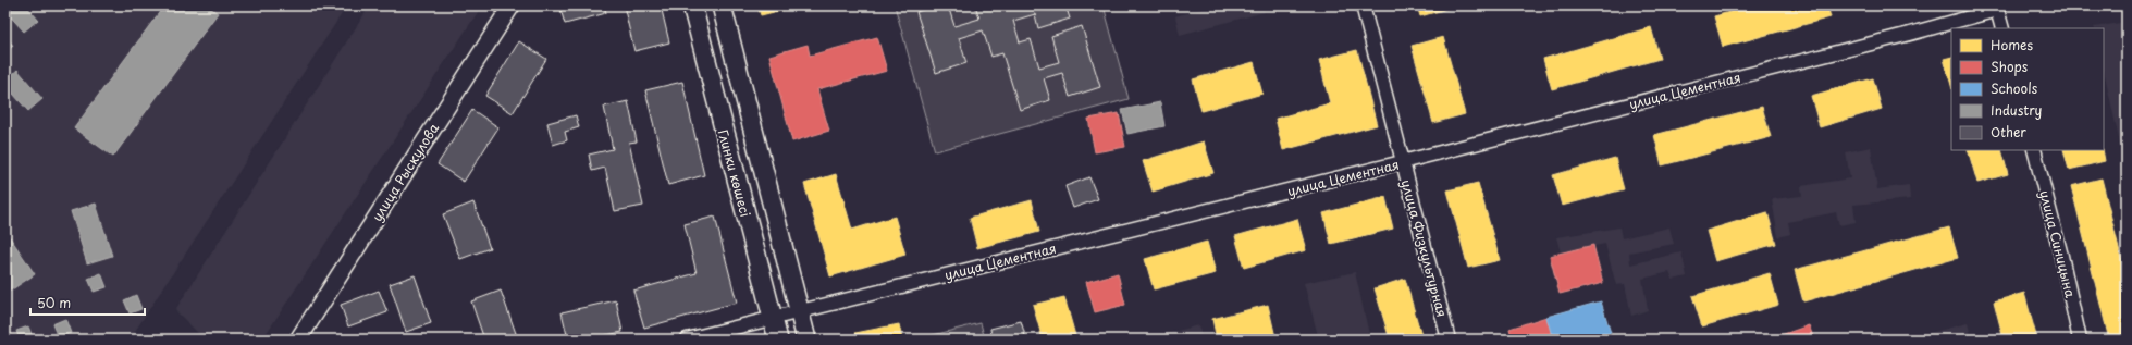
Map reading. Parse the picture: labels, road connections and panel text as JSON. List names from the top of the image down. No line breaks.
{"streets":{"main road":["Глинки көшесі"],"street":["улица Цементная","улица Рыскулова","улица Синицына","улица Физкультурная"]},"crossings":[["улица Цементная","Глинки көшесі"],["улица Цементная","улица Физкультурная"]],"legend":["Homes","Shops","Schools","Industry","Other"],"scale_bar":"50 m"}
